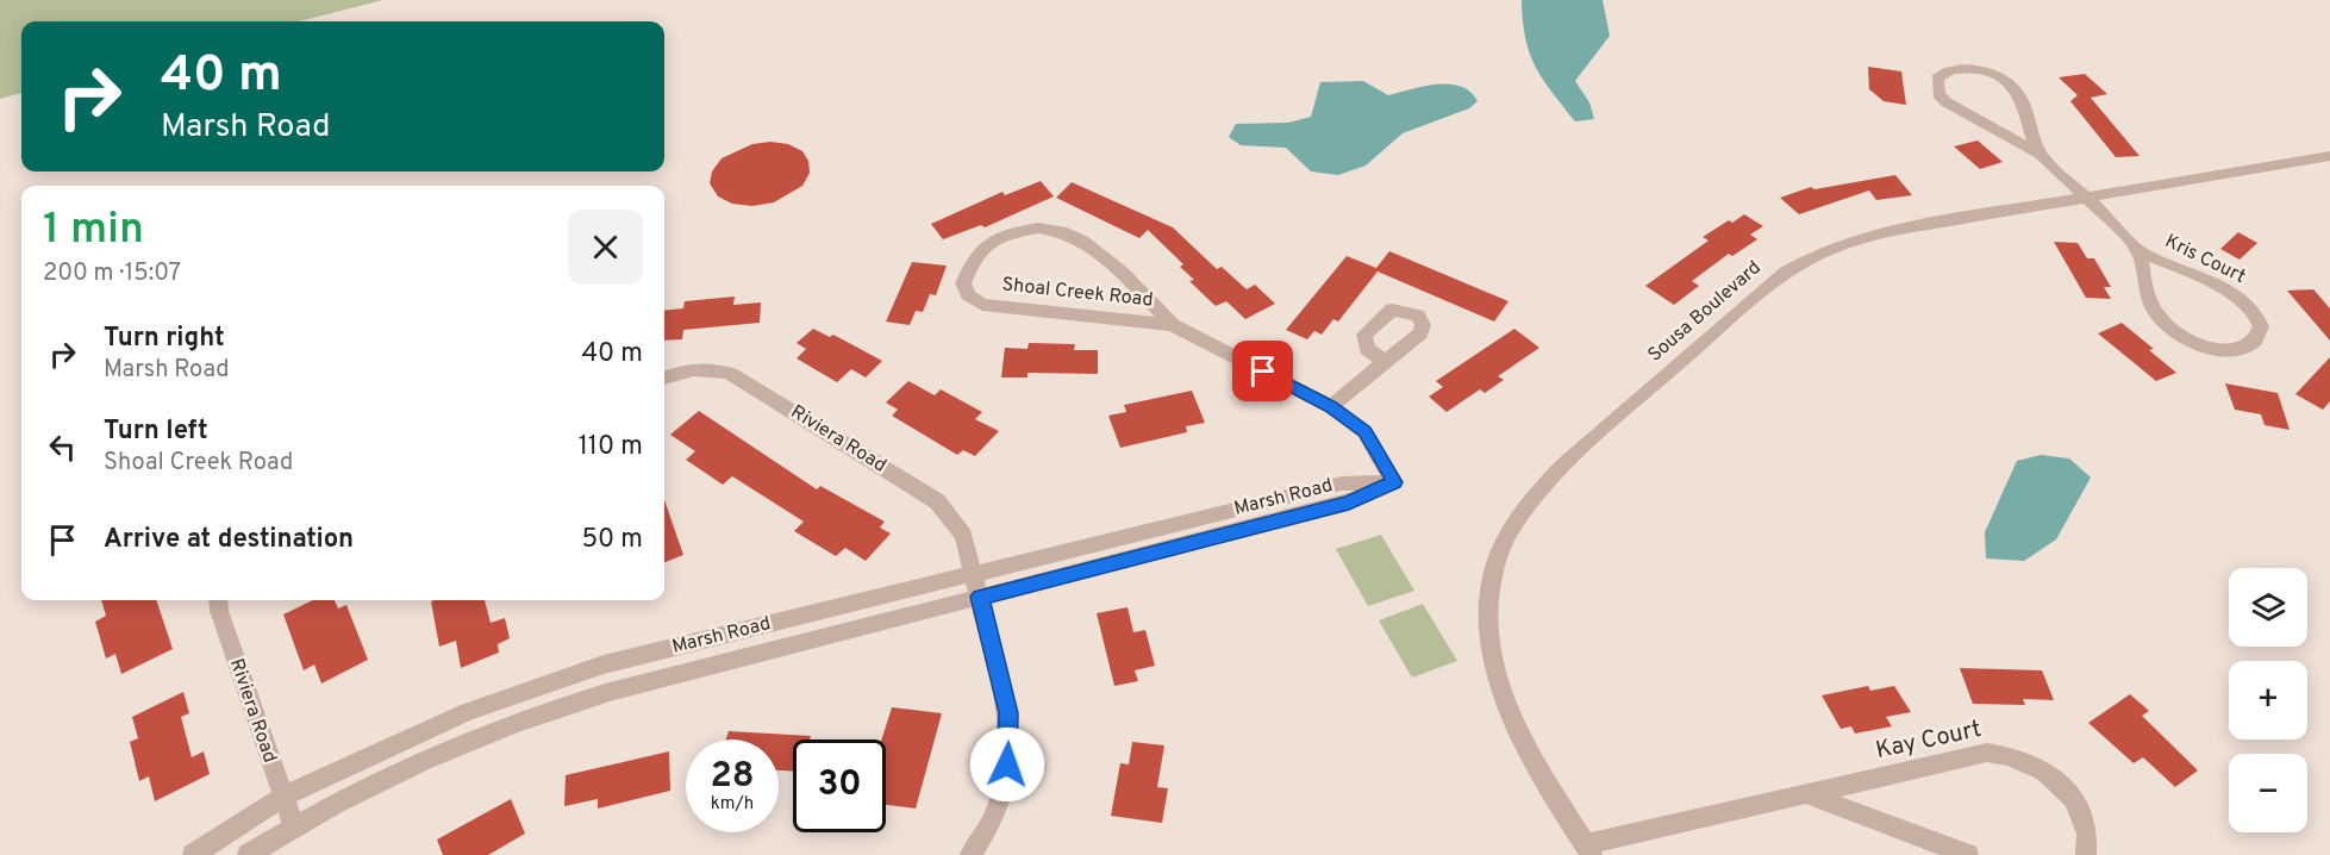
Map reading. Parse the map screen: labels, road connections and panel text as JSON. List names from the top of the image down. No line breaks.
{"streets":{"street":["Kris Court","Shoal Creek Road","Sousa Boulevard","Riviera Road","Marsh Road","Kay Court"]},"crossings":[["Kris Court","Sousa Boulevard"],["Shoal Creek Road","Marsh Road"],["Sousa Boulevard","Kay Court"],["Riviera Road","Marsh Road"]],"page":{"turn":["40 m","Marsh Road"],"heading":["1 min","200 m · 15:07"],"list":[{"name":"Turn right","note":"Marsh Road","value":"40 m"},{"name":"Turn left","note":"Shoal Creek Road","value":"110 m"},{"name":"Arrive at destination","value":"50 m"}],"map_buttons":["+","−"],"speed":"28 km/h","limit":"30"}}
